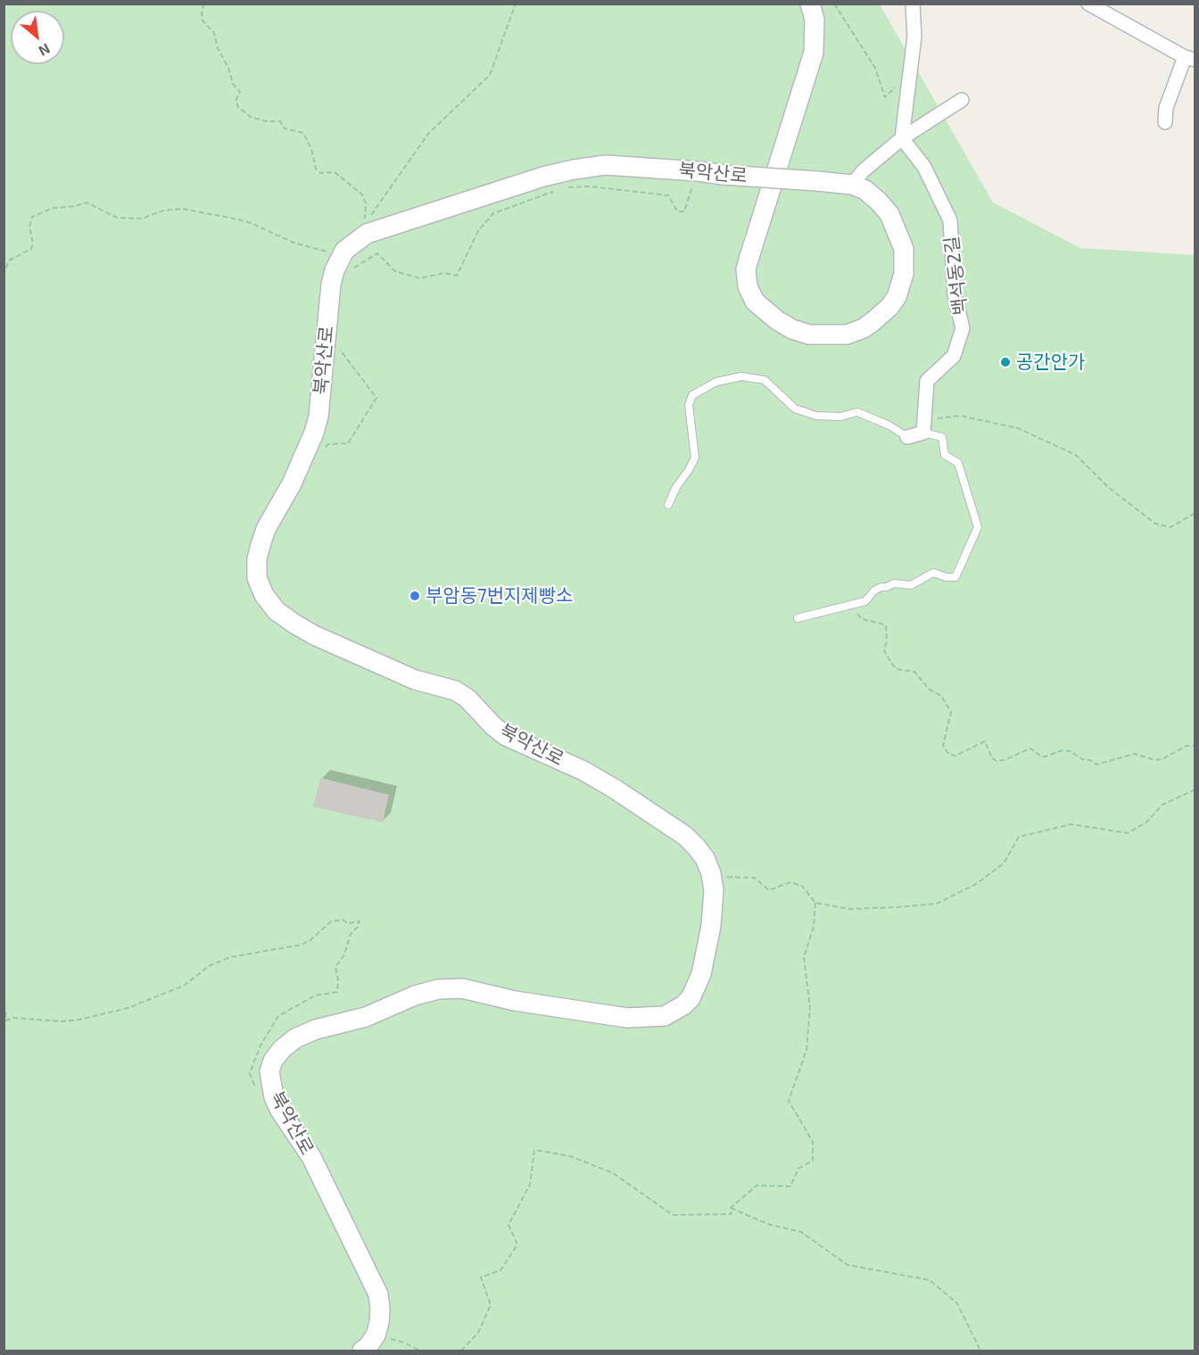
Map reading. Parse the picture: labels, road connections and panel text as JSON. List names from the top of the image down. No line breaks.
{"streets":{"street":["북악산로","백석동2길"]},"places":["공간안가","부암동7번지제빵소"],"north":"bottom right"}
